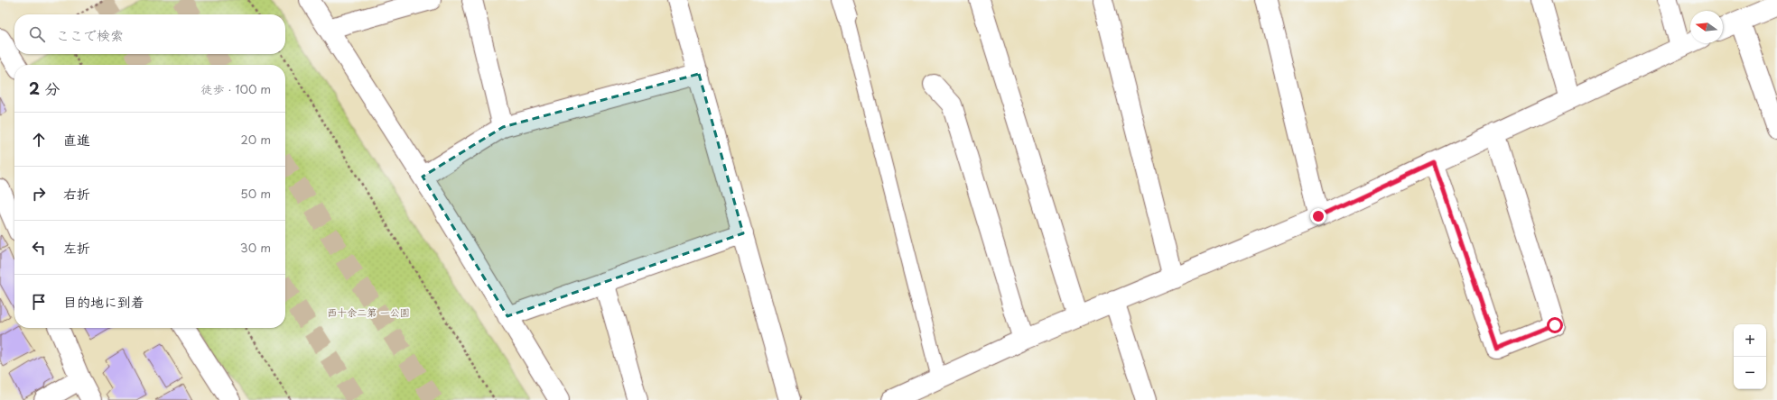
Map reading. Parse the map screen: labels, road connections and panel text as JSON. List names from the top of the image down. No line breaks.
{"parks":["西十余二第 一公園"],"north":"left","page":{"search":"ここで検索","heading":["2 分","徒歩 · 100 m"],"list":[["直進","20 m"],["右折","50 m"],["左折","30 m"],"目的地に到着"],"map_buttons":["+","−"]}}
